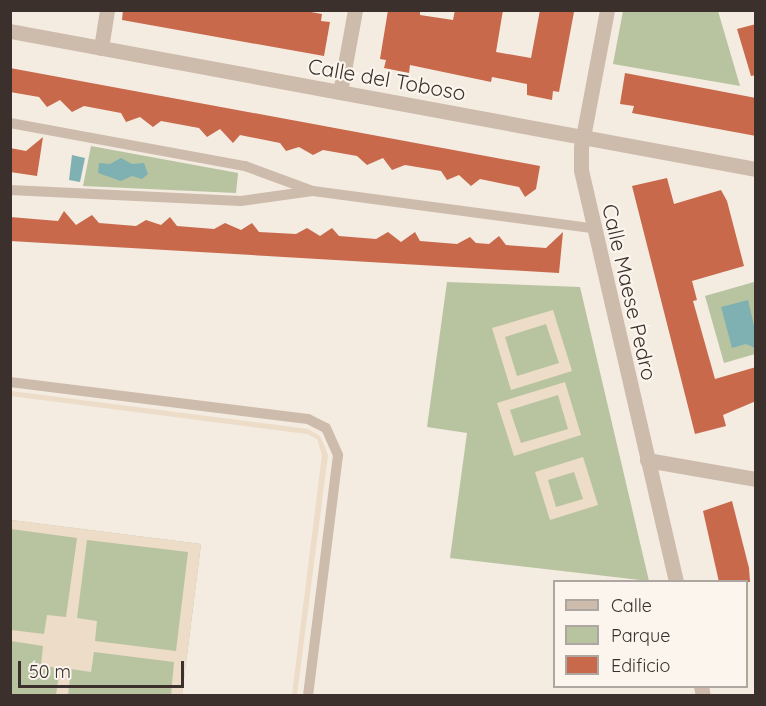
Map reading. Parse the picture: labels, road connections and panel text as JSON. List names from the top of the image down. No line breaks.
{"streets":{"street":["Calle del Toboso","Calle Maese Pedro"]},"crossings":[["Calle del Toboso","Calle Maese Pedro"]],"legend":["Calle","Parque","Edificio"],"scale_bar":"50 m"}
